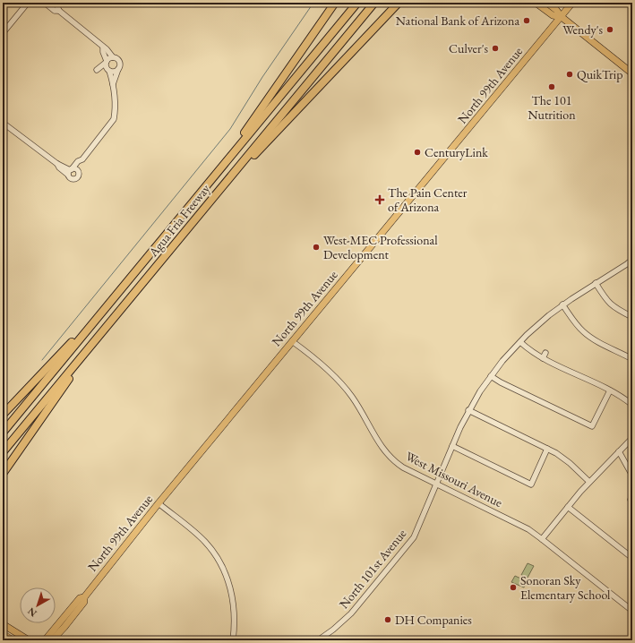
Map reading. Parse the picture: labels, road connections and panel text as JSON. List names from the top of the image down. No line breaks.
{"streets":{"highway":["Agua Fria Freeway"],"main road":["North 99th Avenue"],"street":["West Missouri Avenue","North 101st Avenue"]},"crossings":[["North 99th Avenue","West Missouri Avenue"],["West Missouri Avenue","North 101st Avenue"]],"places":{"other":["National Bank of Arizona","Wendy's","Culver's","QuikTrip","The 101 Nutrition","CenturyLink","West-MEC Professional Development","Sonoran Sky Elementary School","DH Companies"],"health":["The Pain Center of Arizona"]},"north":"bottom left"}
